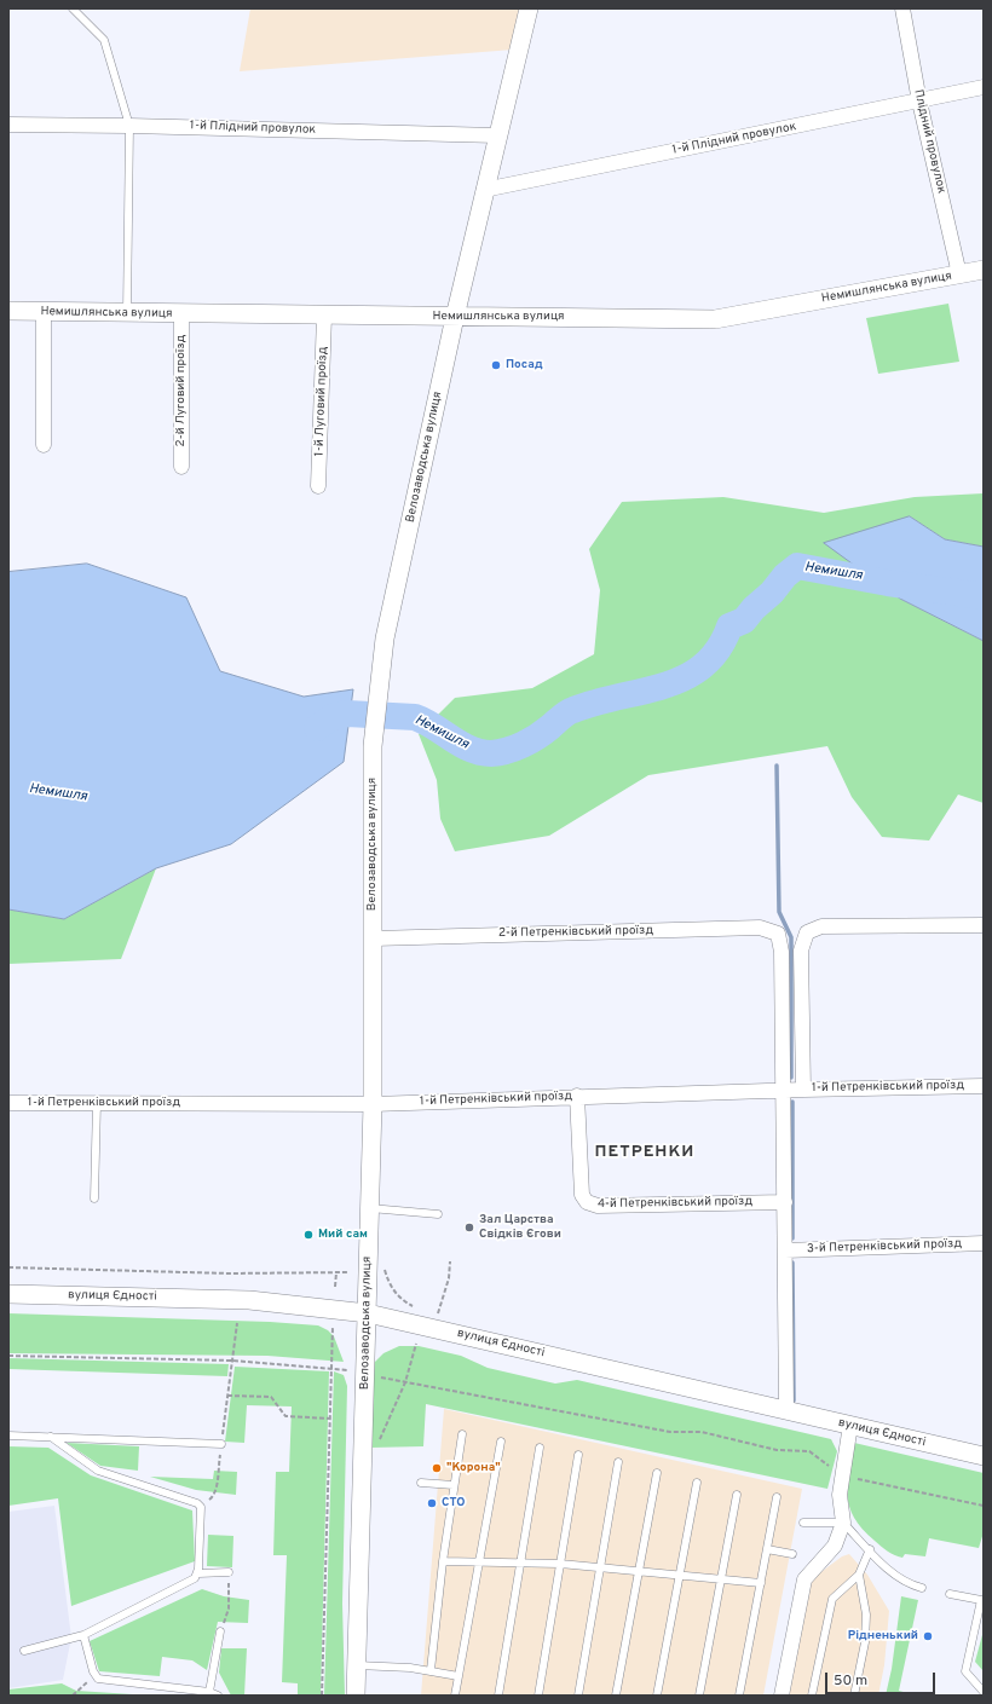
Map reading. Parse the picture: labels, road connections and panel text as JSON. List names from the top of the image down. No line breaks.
{"streets":{"street":["1-й Плідний провулок","Плідний провулок","Немишлянська вулиця","2-й Луговий проїзд","1-й Луговий проїзд","Велозаводська вулиця","2-й Петренківський проїзд","1-й Петренківський проїзд","4-й Петренківський проїзд","3-й Петренківський проїзд","вулиця Єдності"]},"crossings":[["1-й Плідний провулок","Плідний провулок"],["1-й Плідний провулок","Велозаводська вулиця"],["Плідний провулок","Немишлянська вулиця"],["Немишлянська вулиця","2-й Луговий проїзд"],["Немишлянська вулиця","1-й Луговий проїзд"],["Немишлянська вулиця","Велозаводська вулиця"],["Велозаводська вулиця","2-й Петренківський проїзд"],["Велозаводська вулиця","1-й Петренківський проїзд"],["Велозаводська вулиця","вулиця Єдності"],["1-й Петренківський проїзд","4-й Петренківський проїзд"]],"districts":["ПЕТРЕНКИ"],"water":["Немишля"],"places":["Посад","Зал Царства Свідків Єгови","Мий сам","\"Корона\"","СТО","Рідненький"],"scale_bar":"50 m"}
